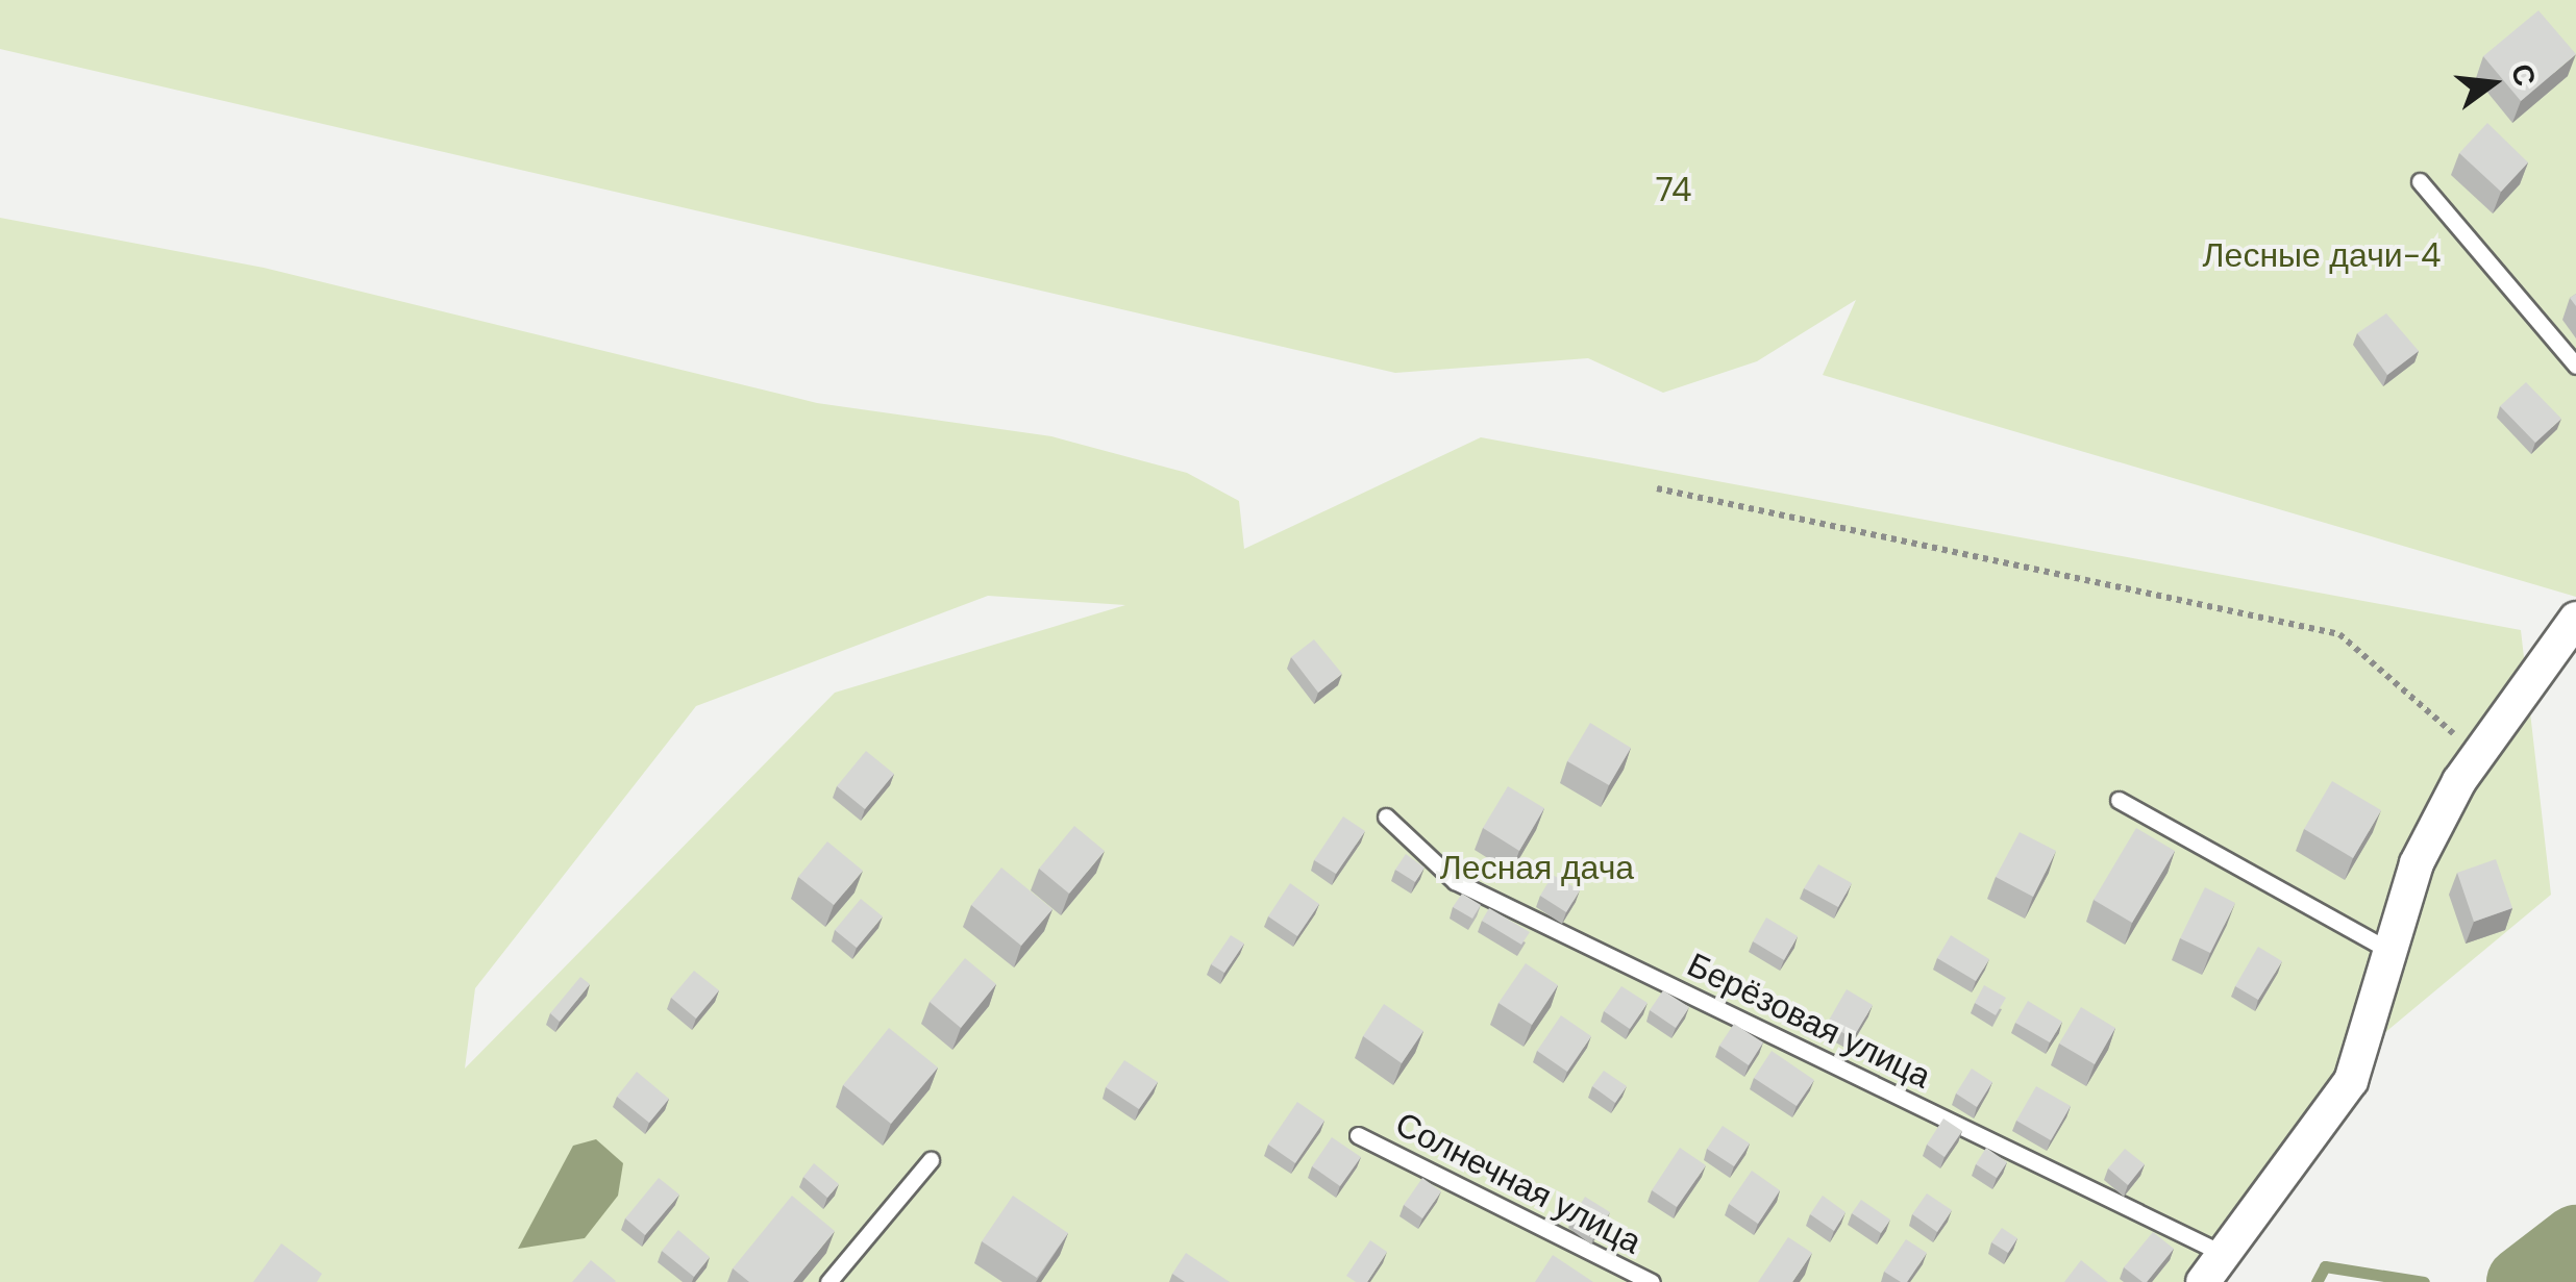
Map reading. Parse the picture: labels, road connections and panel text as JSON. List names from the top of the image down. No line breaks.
{"streets":{"lane":["Берёзовая улица","Солнечная улица"]},"parks":["74","Лесные дачи-4","Лесная дача"],"north":"right"}
